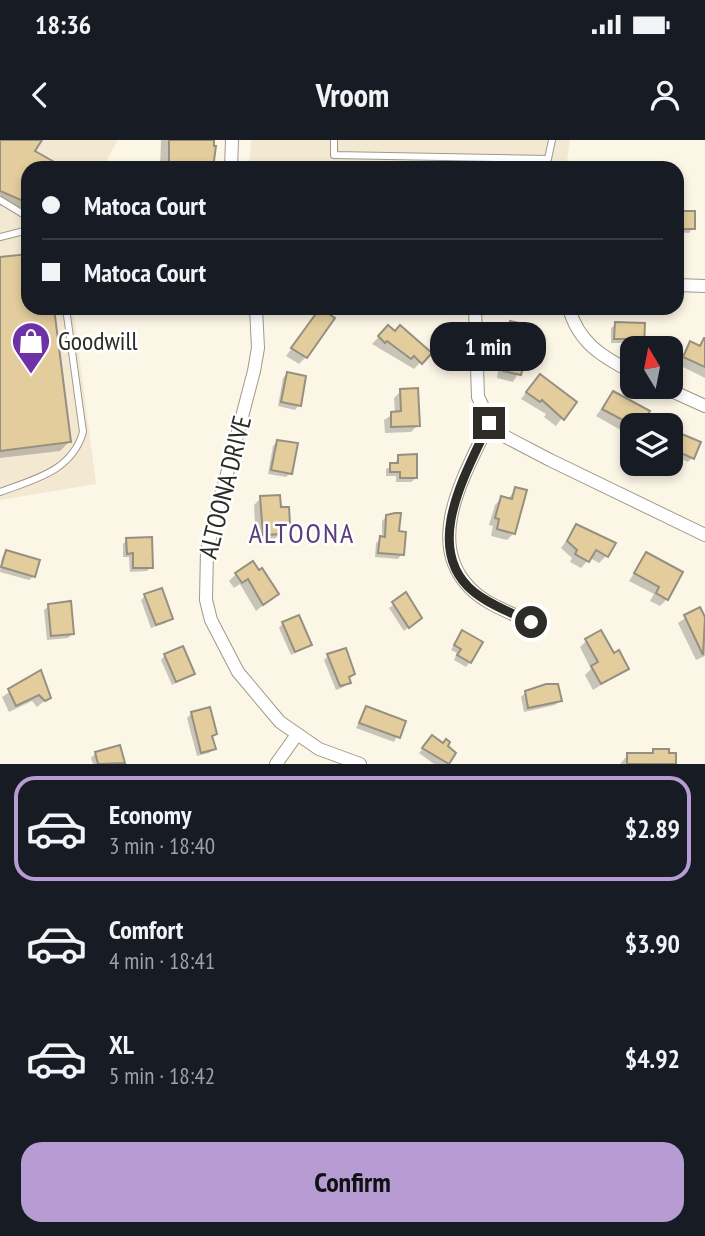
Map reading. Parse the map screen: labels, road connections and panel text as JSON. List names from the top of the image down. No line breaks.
{"streets":{"street":["ALTOONA DRIVE"]},"districts":["ALTOONA"],"places":{"shop":["Goodwill"]},"north":"top","page":{"status":"18:36","header":"Vroom","banner":["Matoca Court","Matoca Court"],"bubble":"1 min","list":[{"name":"Economy","note":"3 min · 18:40","value":"$2.89"},{"name":"Comfort","note":"4 min · 18:41","value":"$3.90"},{"name":"XL","note":"5 min · 18:42","value":"$4.92"}],"buttons":"Confirm"}}
